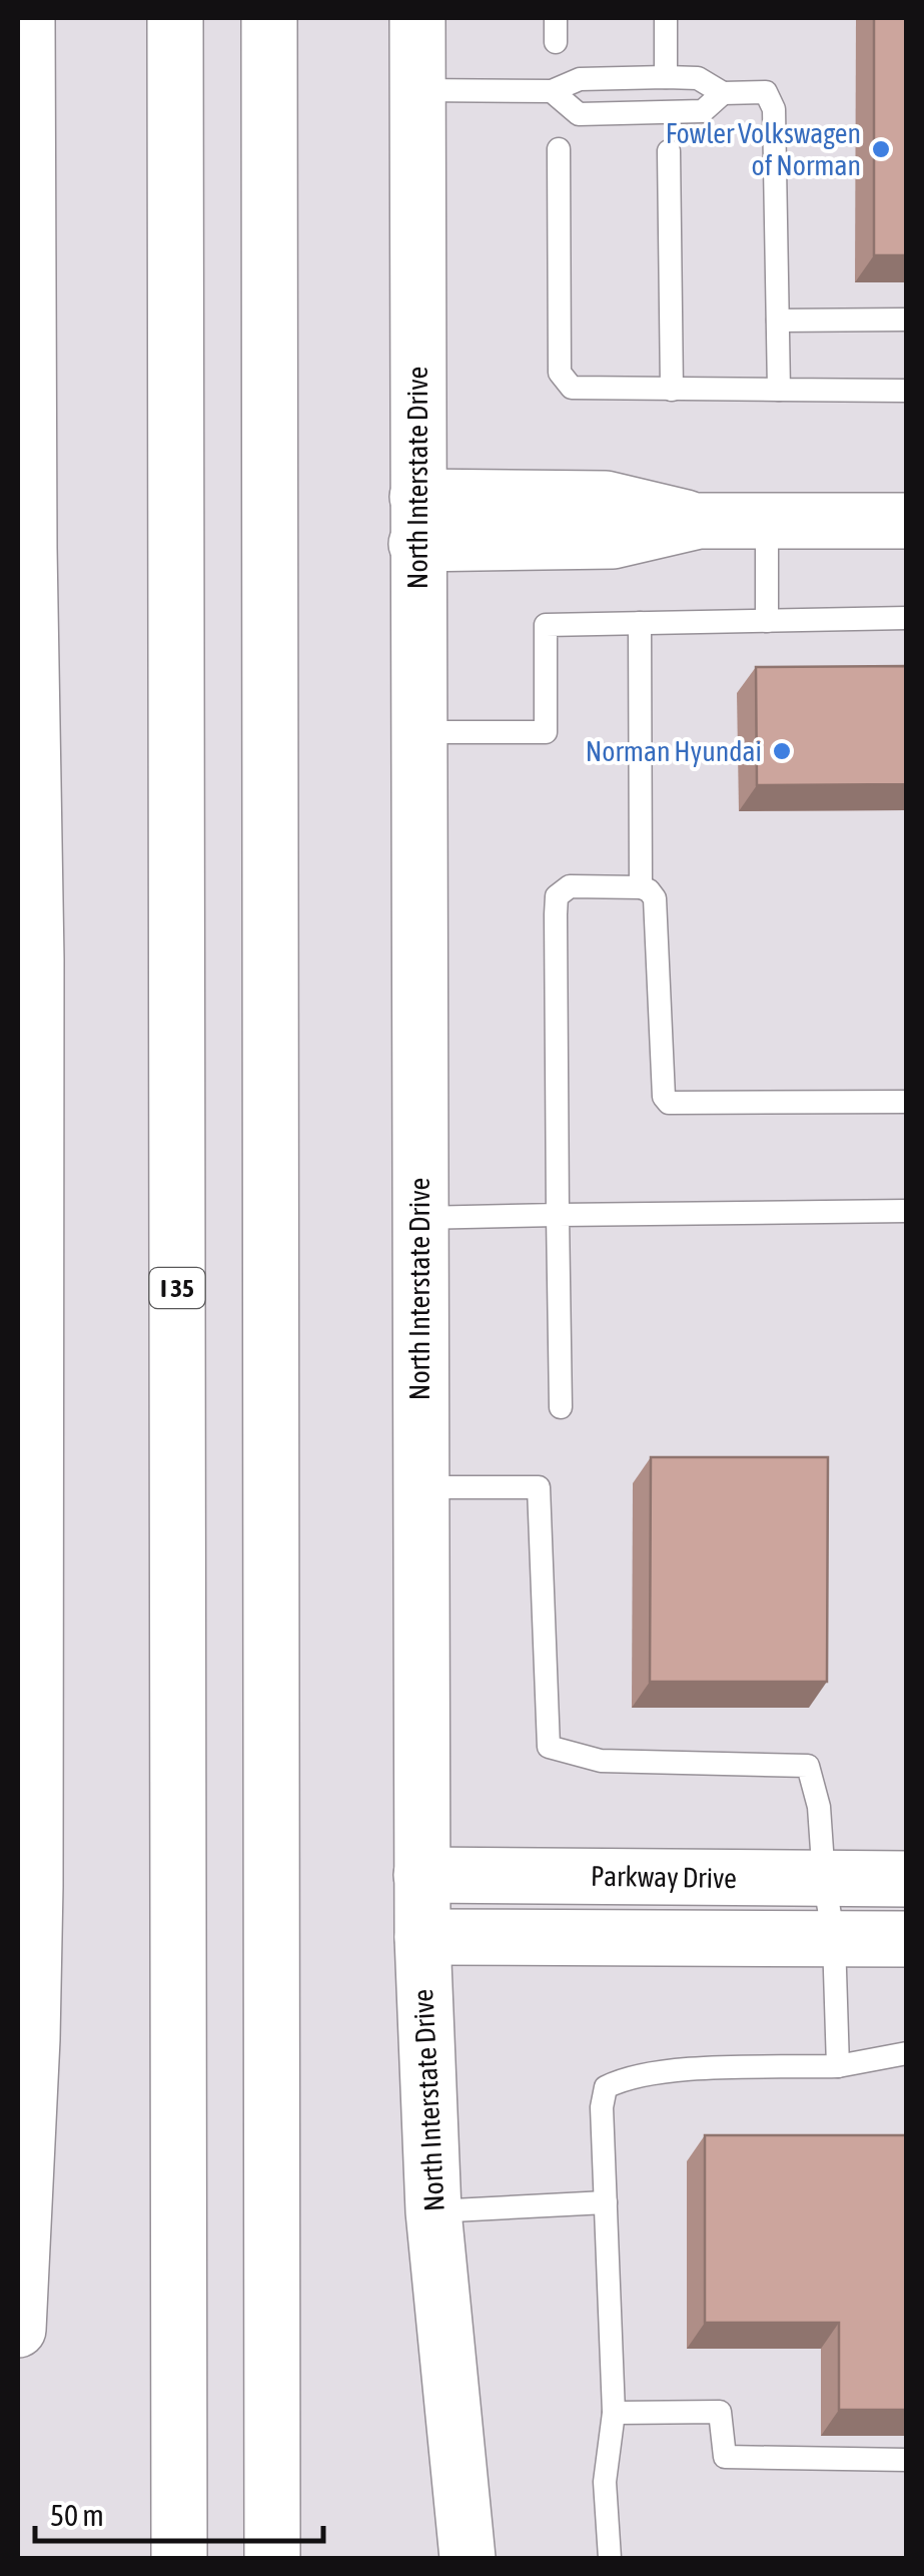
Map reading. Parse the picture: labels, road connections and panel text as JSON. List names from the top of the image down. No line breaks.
{"streets":{"main road":["North Interstate Drive","I 35","Parkway Drive"]},"crossings":[["North Interstate Drive","Parkway Drive"]],"places":["Fowler Volkswagen of Norman","Norman Hyundai"],"scale_bar":"50 m"}
